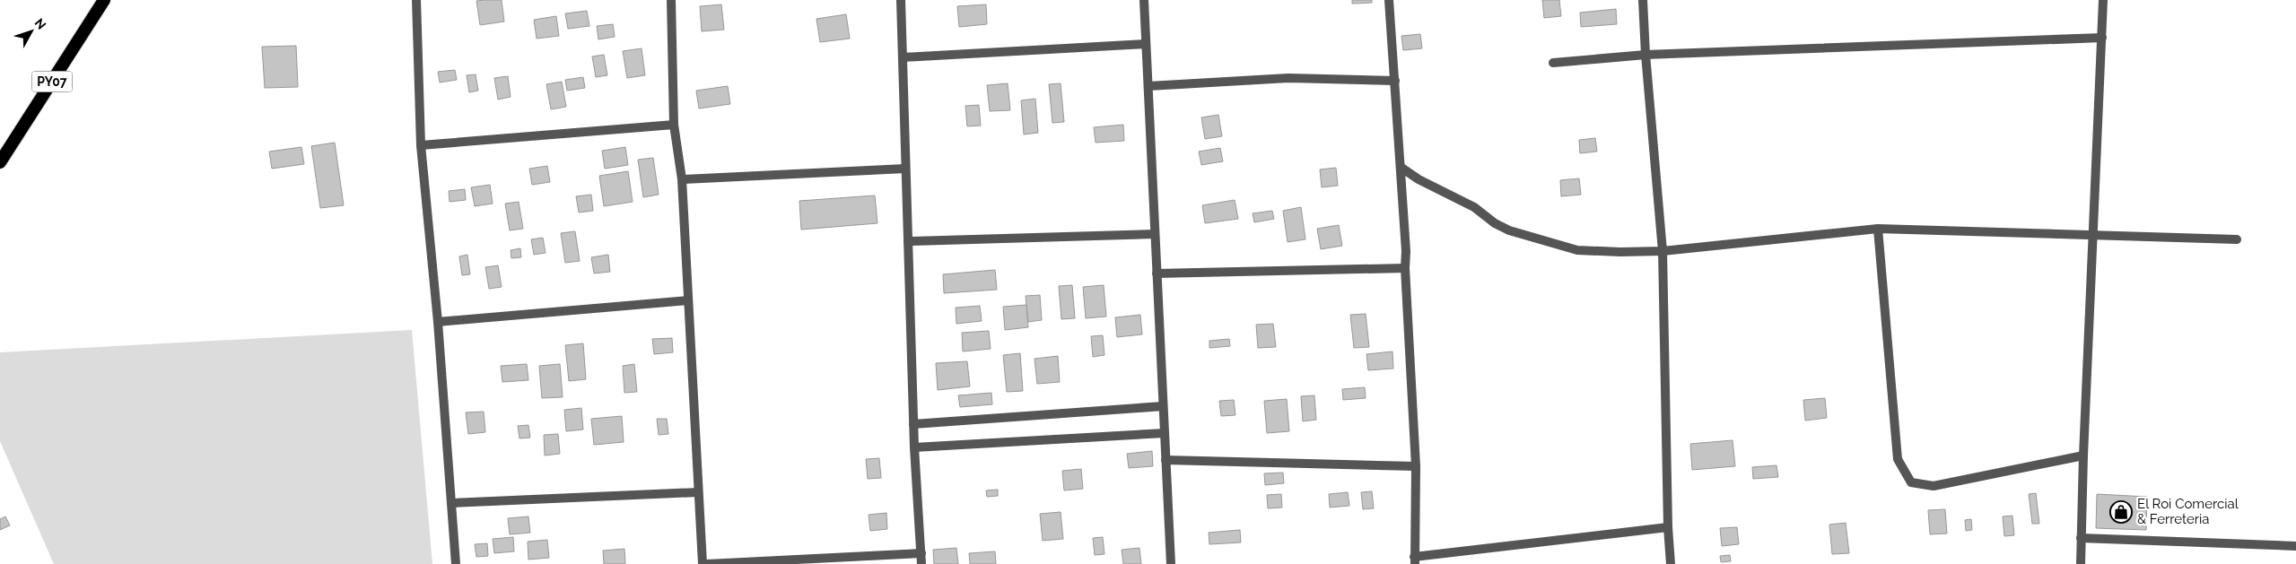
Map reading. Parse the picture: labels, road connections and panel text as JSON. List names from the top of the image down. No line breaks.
{"streets":{"highway":["PY07"]},"places":{"shop":["El Roi Comercial & Ferreteria"]},"north":"top right"}
